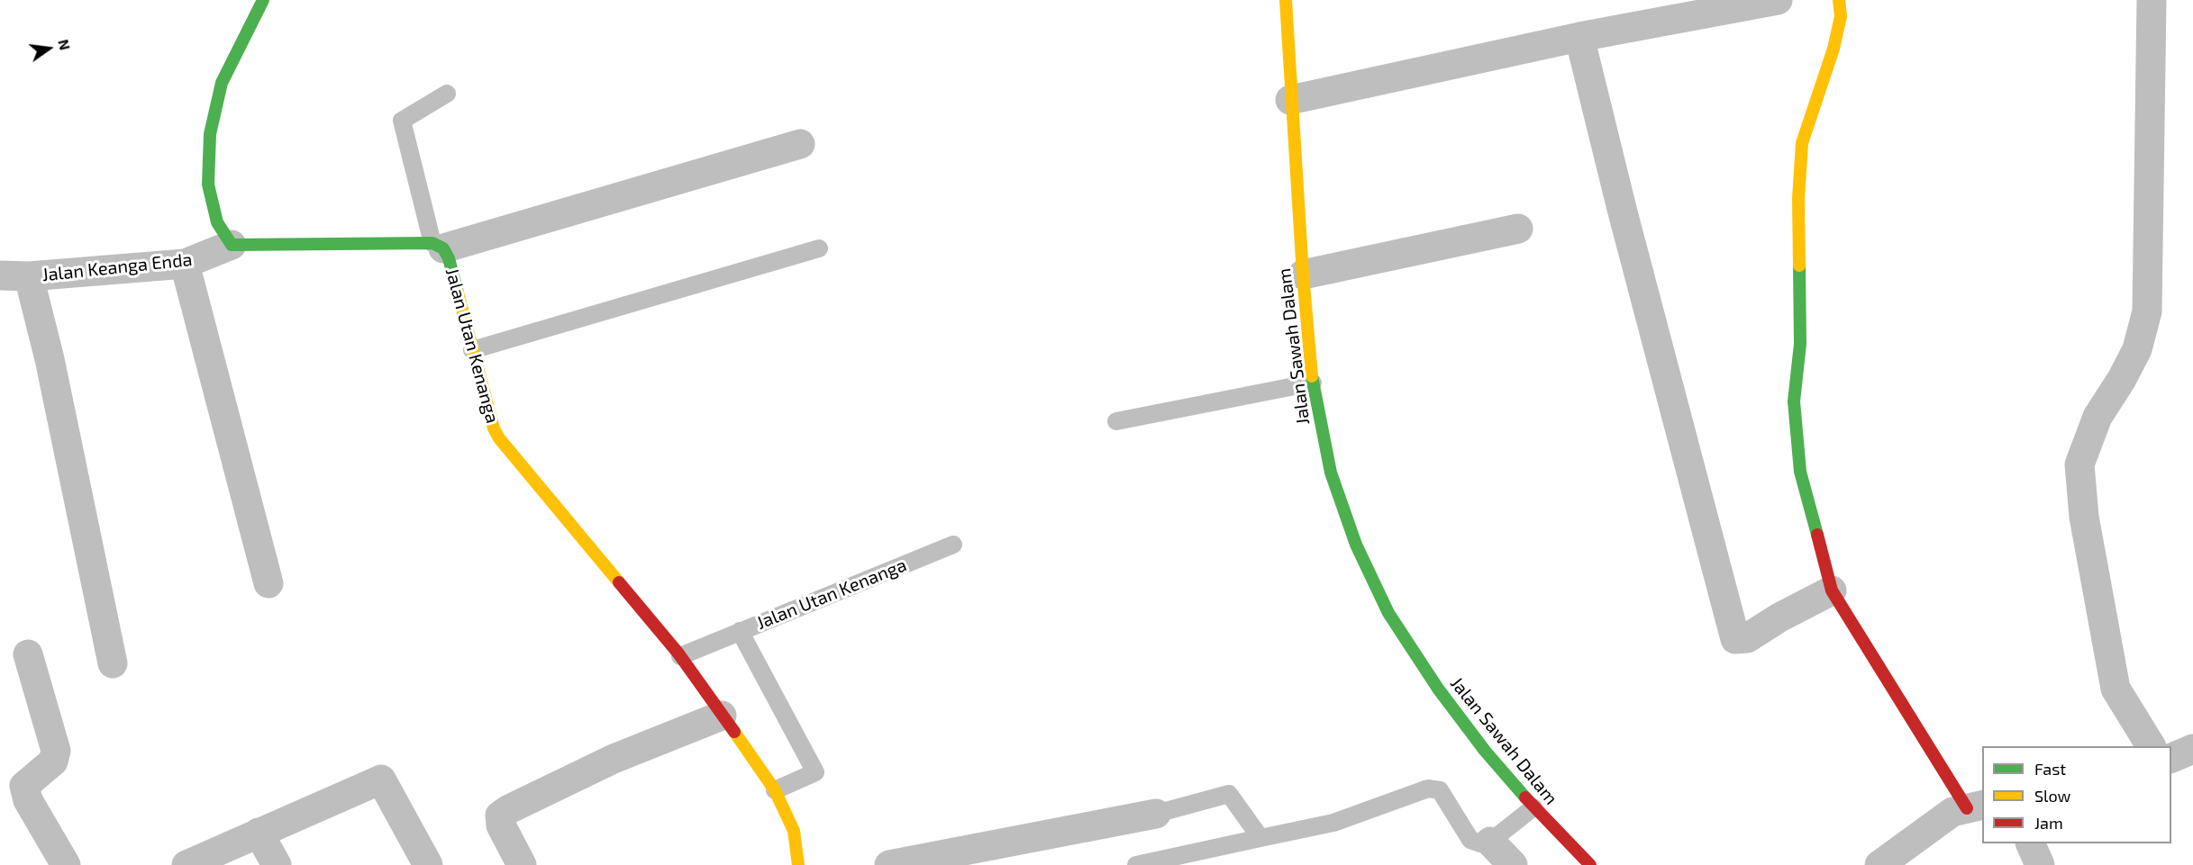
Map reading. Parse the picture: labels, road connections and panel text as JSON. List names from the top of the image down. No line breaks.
{"streets":{"street":["Jalan Keanga Enda","Jalan Utan Kenanga","Jalan Sawah Dalam"]},"legend":["Fast","Slow","Jam"],"north":"right"}
